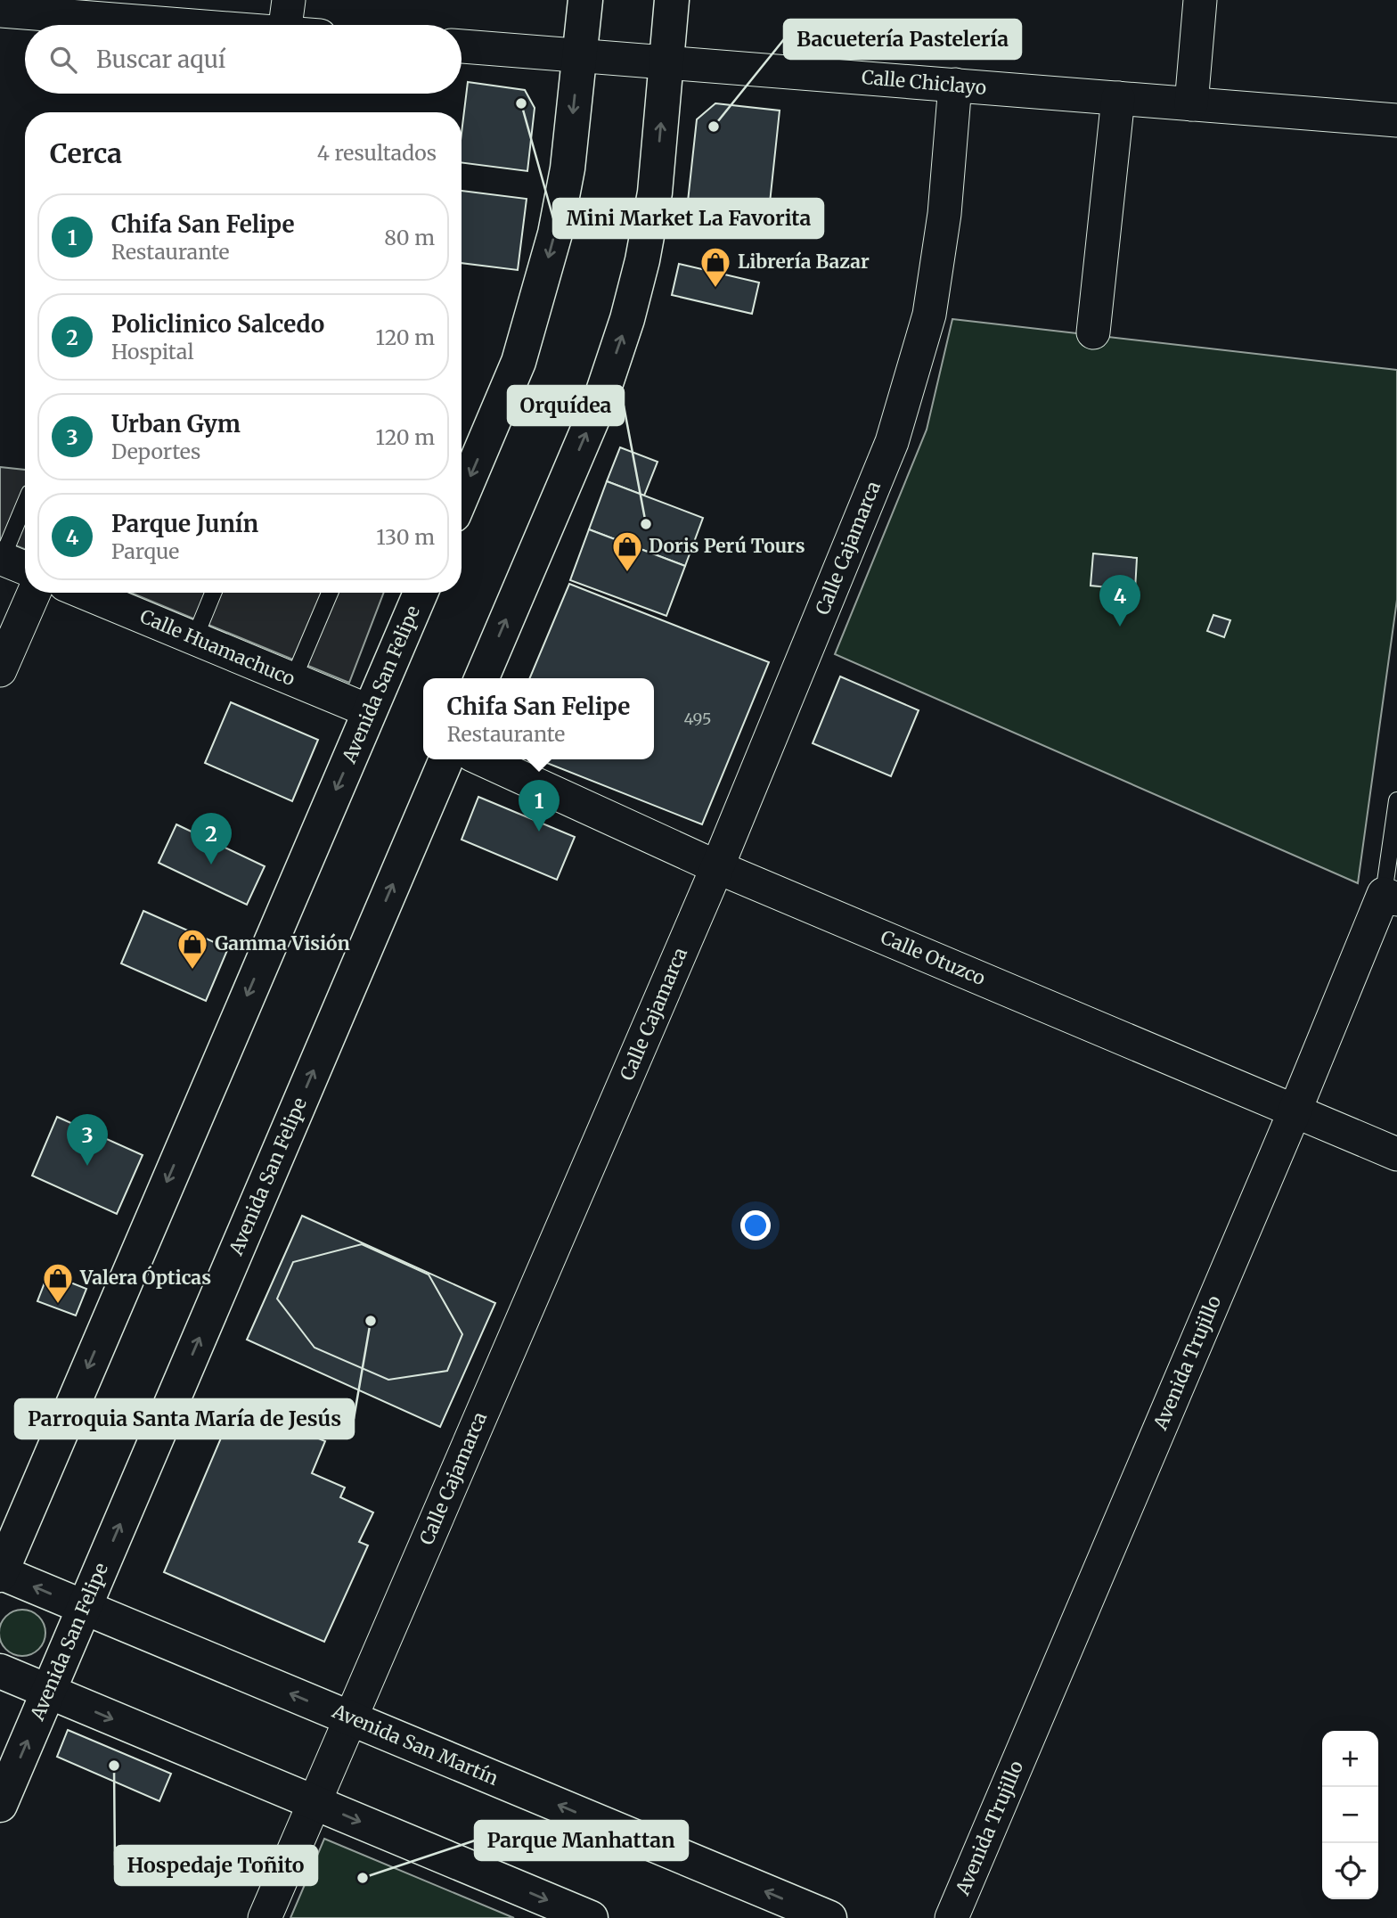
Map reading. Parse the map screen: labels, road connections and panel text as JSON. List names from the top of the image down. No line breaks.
{"streets":{"main road":["Avenida San Felipe","Avenida San Martín"],"street":["Calle Chiclayo","Calle Cajamarca","Calle Huamachuco","Calle Otuzco","Avenida Trujillo"]},"crossings":[["Calle Chiclayo","Calle Cajamarca"],["Calle Cajamarca","Calle Otuzco"],["Calle Cajamarca","Avenida San Martín"],["Calle Huamachuco","Avenida San Felipe"],["Avenida San Felipe","Avenida San Martín"],["Calle Otuzco","Avenida Trujillo"]],"places":{"other":["Mini Market La Favorita","Bacuetería Pastelería","Orquídea","Parroquia Santa María de Jesús","Hospedaje Toñito","Parque Manhattan"],"shop":["Librería Bazar","Doris Perú Tours","Gamma Visión","Valera Ópticas"]},"house_numbers":["495"],"page":{"search":"Buscar aquí","heading":["Cerca","4 resultados"],"list":[{"mark":"1","name":"Chifa San Felipe","note":"Restaurante","value":"80 m"},{"mark":"2","name":"Policlinico Salcedo","note":"Hospital","value":"120 m"},{"mark":"3","name":"Urban Gym","note":"Deportes","value":"120 m"},{"mark":"4","name":"Parque Junín","note":"Parque","value":"130 m"}],"pins":["4","1","2","3"],"popup":["Chifa San Felipe","Restaurante"],"map_buttons":["+","−"]}}
